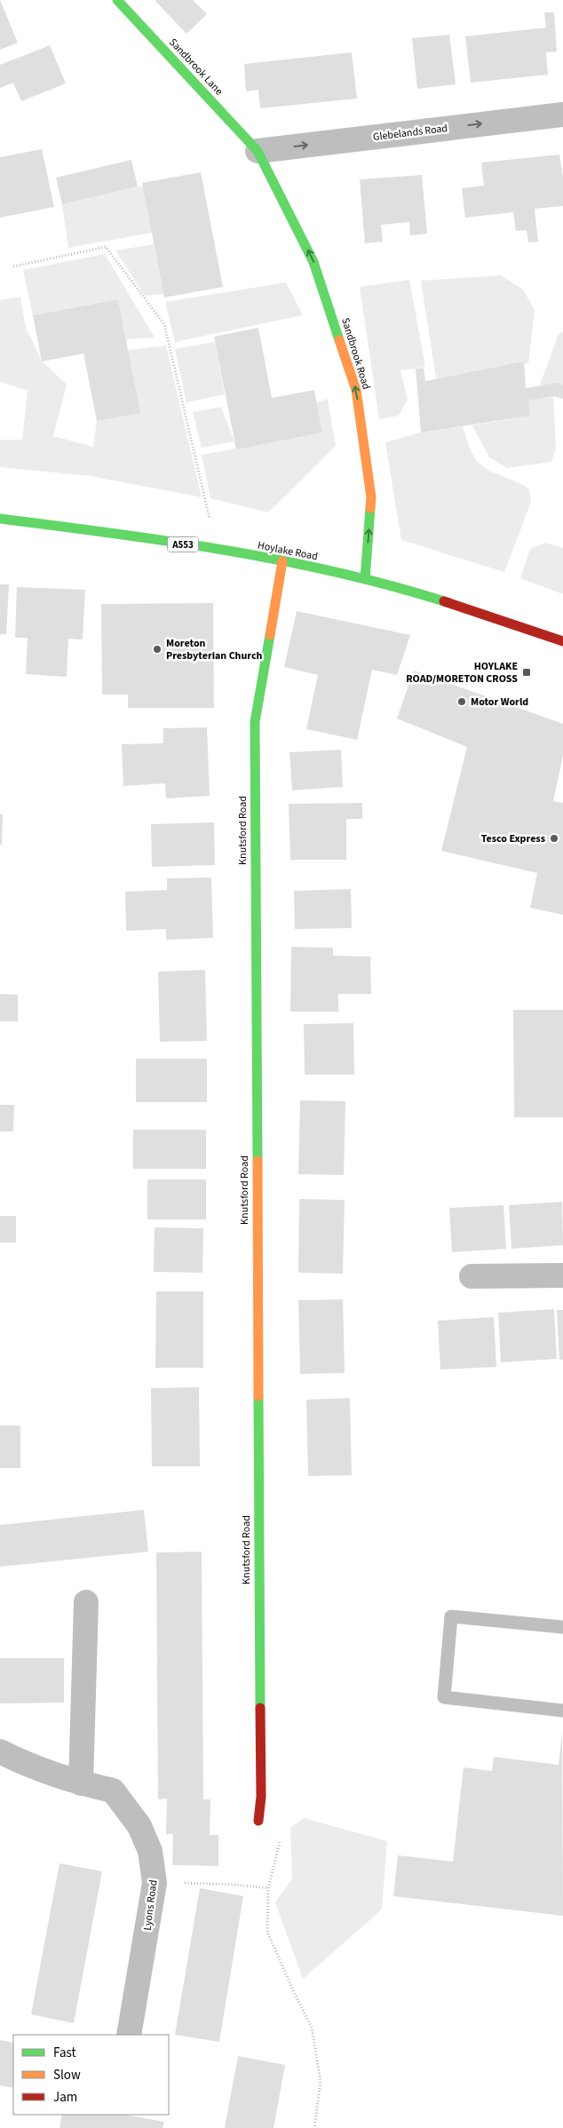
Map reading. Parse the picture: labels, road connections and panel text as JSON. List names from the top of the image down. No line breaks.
{"streets":{"street":["Sandbrook Lane","Glebelands Road","Sandbrook Road","A553","Hoylake Road","Knutsford Road","Lyons Road"]},"crossings":[["Sandbrook Lane","Glebelands Road"],["Sandbrook Lane","Sandbrook Road"],["Glebelands Road","Sandbrook Road"],["Sandbrook Road","Hoylake Road"],["Hoylake Road","Knutsford Road"]],"one_way":["Glebelands Road","Sandbrook Road"],"places":{"other":["Moreton Presbyterian Church","Motor World","Tesco Express"],"transit":["HOYLAKE ROAD/MORETON CROSS"]},"legend":["Fast","Slow","Jam"]}
